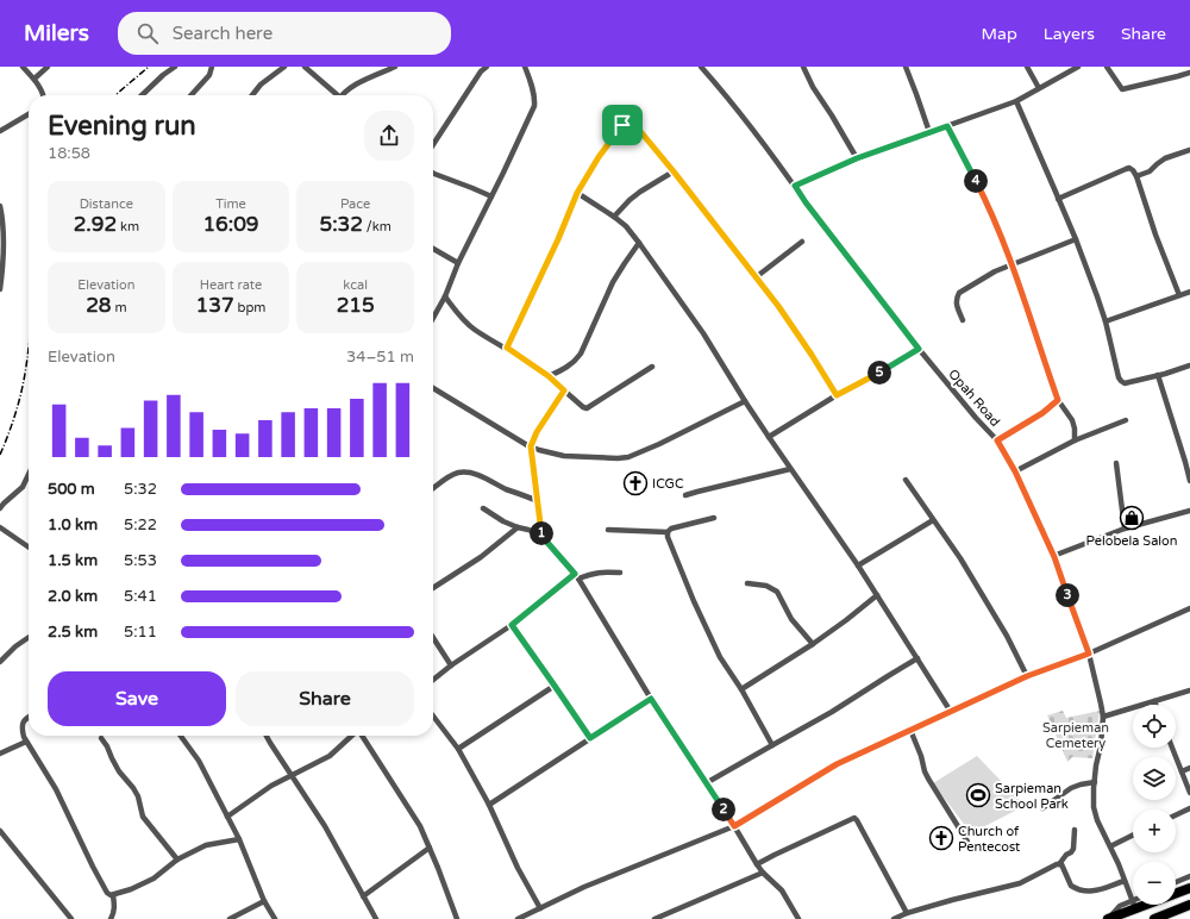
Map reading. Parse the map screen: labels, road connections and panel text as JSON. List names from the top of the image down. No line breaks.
{"streets":{"street":["Opah Road"]},"parks":["Sarpieman Cemetery"],"places":{"church":["ICGC","Church of Pentecost"],"shop":["Pelobela Salon"],"sports":["Sarpieman School Park"]},"page":{"header":"Milers","search":"Search here","nav":["Map","Layers","Share"],"heading":["Evening run","18:58"],"pins":["4","5","1","3","2"],"stats":[["Distance","2.92 km"],["Time","16:09"],["Pace","5:32 /km"],["Elevation","28 m"],["Heart rate","137 bpm"],["kcal","215"]],"chart":["Elevation","34–51 m"],"list":[{"name":"500 m","note":"5:32"},{"name":"1.0 km","note":"5:22"},{"name":"1.5 km","note":"5:53"},{"name":"2.0 km","note":"5:41"},{"name":"2.5 km","note":"5:11"}],"buttons":["Save","Share"],"map_buttons":["+","−"]}}
